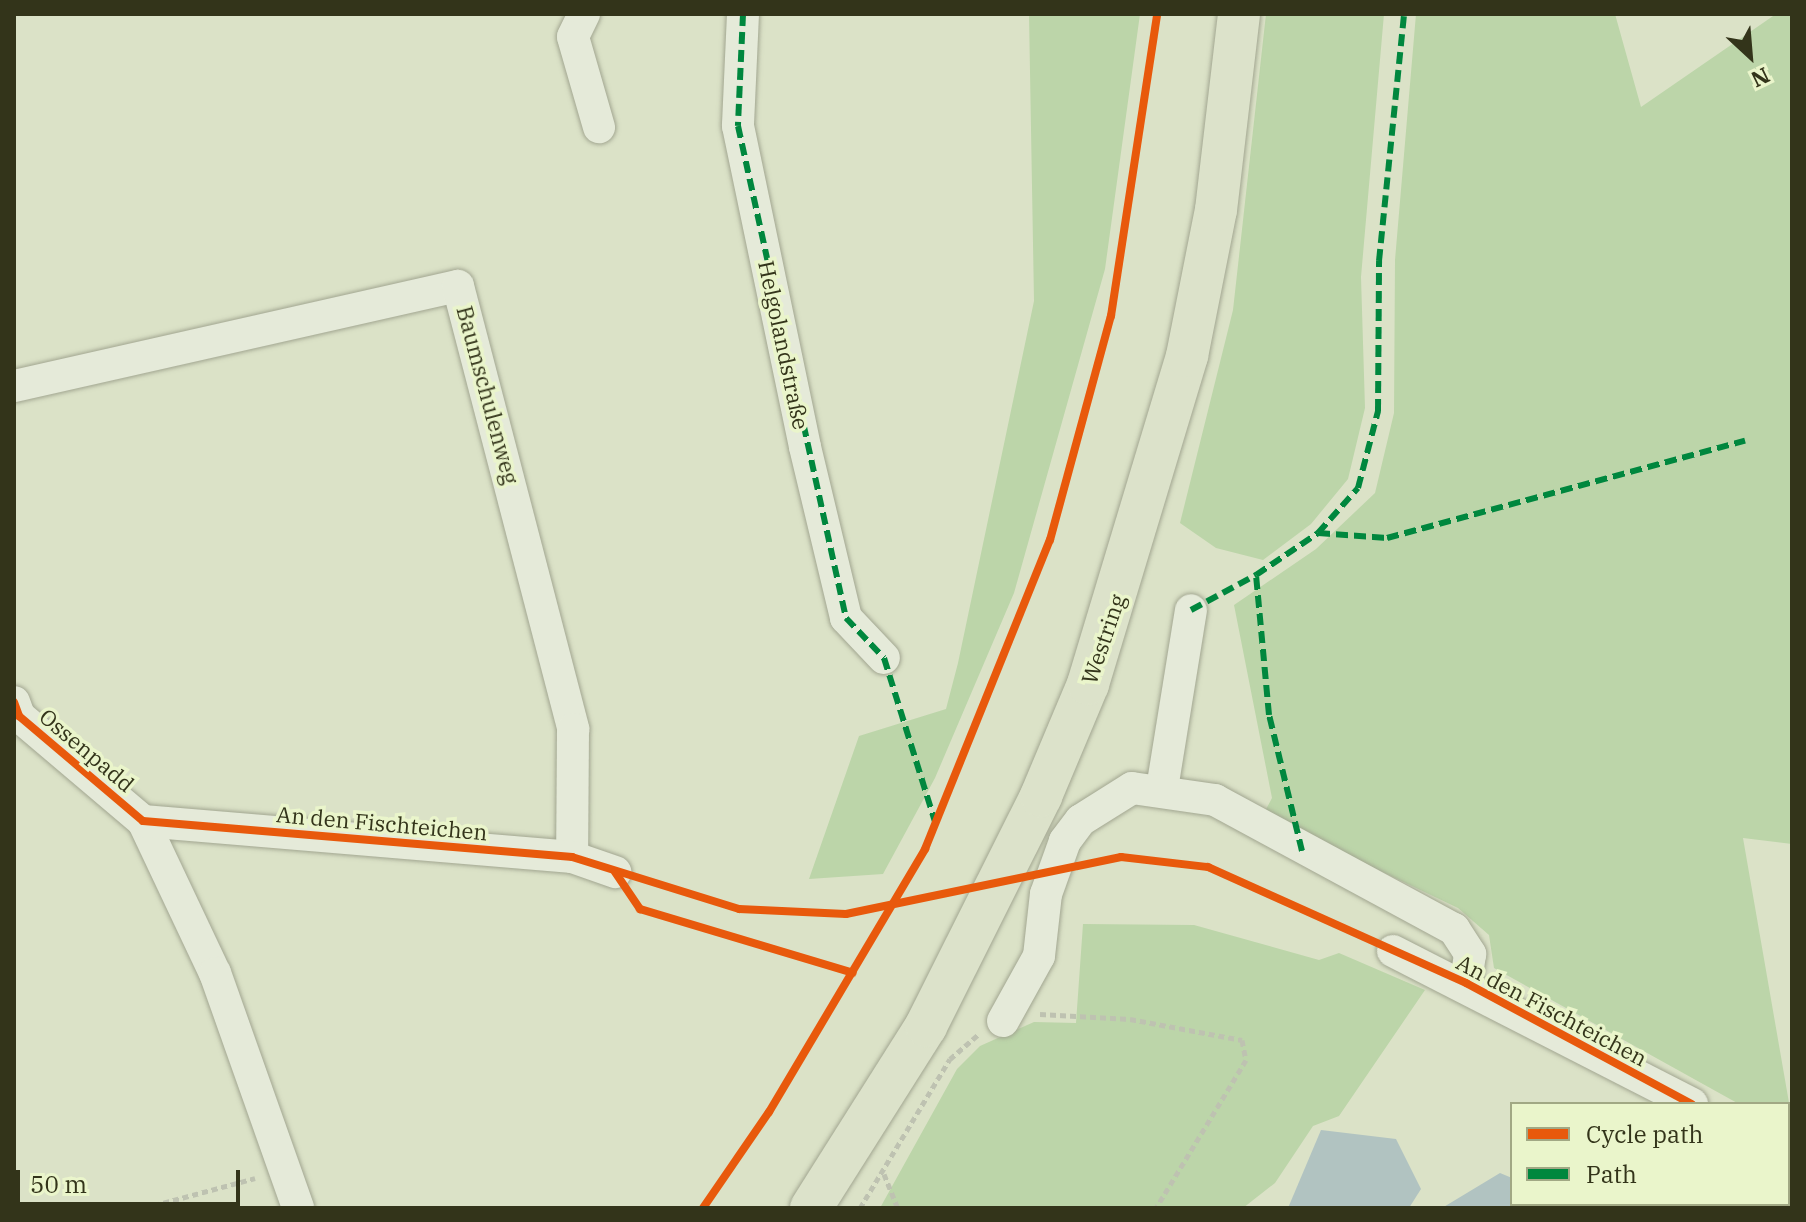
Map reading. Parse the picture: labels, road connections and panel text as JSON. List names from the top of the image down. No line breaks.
{"streets":{"main road":["Westring"],"street":["Helgolandstraße","Baumschulenweg","Ossenpadd","An den Fischteichen"]},"crossings":[["Baumschulenweg","An den Fischteichen"],["Ossenpadd","An den Fischteichen"]],"legend":["Cycle path","Path"],"scale_bar":"50 m","north":"bottom right"}
